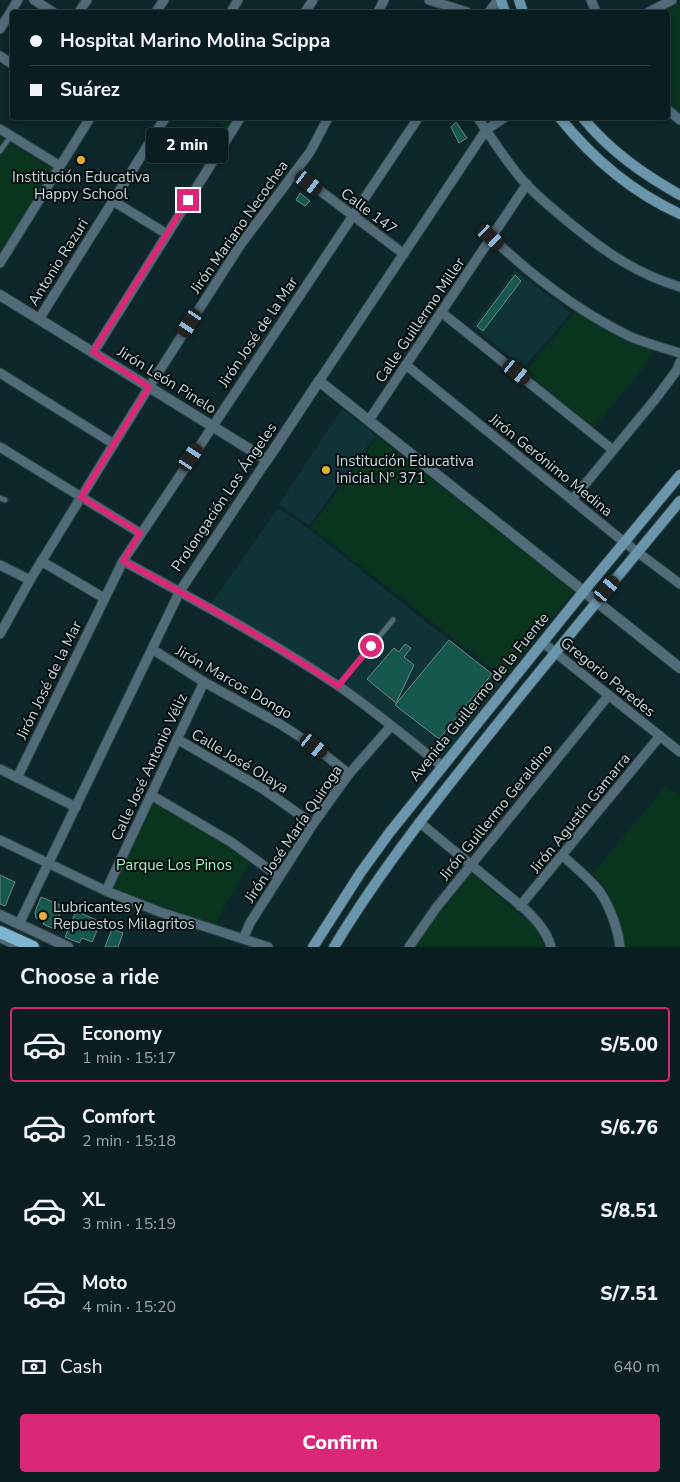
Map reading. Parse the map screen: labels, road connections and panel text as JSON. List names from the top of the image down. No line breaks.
{"streets":{"main road":["Avenida Guillermo de la Fuente"],"street":["Calle 147","Jirón Mariano Necochea","Antonio Razuri","Calle Guillermo Miller","Jirón José de la Mar","Jirón León Pinelo","Jirón Gerónimo Medina","Prolongación Los Ángeles","Gregorio Paredes","Jirón Marcos Dongo","Calle José Olaya","Calle José Antonio Véliz","Jirón Guillermo Geraldino","Jirón Agustín Gamarra","Jirón José María Quiroga"]},"crossings":[["Calle 147","Jirón Mariano Necochea"],["Calle 147","Jirón José de la Mar"],["Calle 147","Prolongación Los Ángeles"],["Jirón Mariano Necochea","Jirón León Pinelo"],["Antonio Razuri","Jirón León Pinelo"],["Calle Guillermo Miller","Jirón Gerónimo Medina"],["Jirón José de la Mar","Jirón León Pinelo"],["Jirón León Pinelo","Prolongación Los Ángeles"],["Jirón Gerónimo Medina","Avenida Guillermo de la Fuente"],["Prolongación Los Ángeles","Jirón Marcos Dongo"],["Gregorio Paredes","Avenida Guillermo de la Fuente"],["Gregorio Paredes","Jirón Guillermo Geraldino"],["Gregorio Paredes","Jirón Agustín Gamarra"],["Jirón Marcos Dongo","Calle José Antonio Véliz"],["Jirón Marcos Dongo","Jirón José María Quiroga"],["Calle José Olaya","Calle José Antonio Véliz"],["Calle José Olaya","Jirón José María Quiroga"]],"parks":["Parque Los Pinos"],"places":["Institución Educativa Happy School","Institución Educativa Inicial Nº 371","Lubricantes y Repuestos Milagritos"],"page":{"banner":["Hospital Marino Molina Scippa","Suárez"],"bubble":"2 min","heading":"Choose a ride","list":[{"name":"Economy","note":"1 min · 15:17","value":"S/5.00"},{"name":"Comfort","note":"2 min · 15:18","value":"S/6.76"},{"name":"XL","note":"3 min · 15:19","value":"S/8.51"},{"name":"Moto","note":"4 min · 15:20","value":"S/7.51"}],"pay":["Cash","640 m"],"buttons":"Confirm"}}
